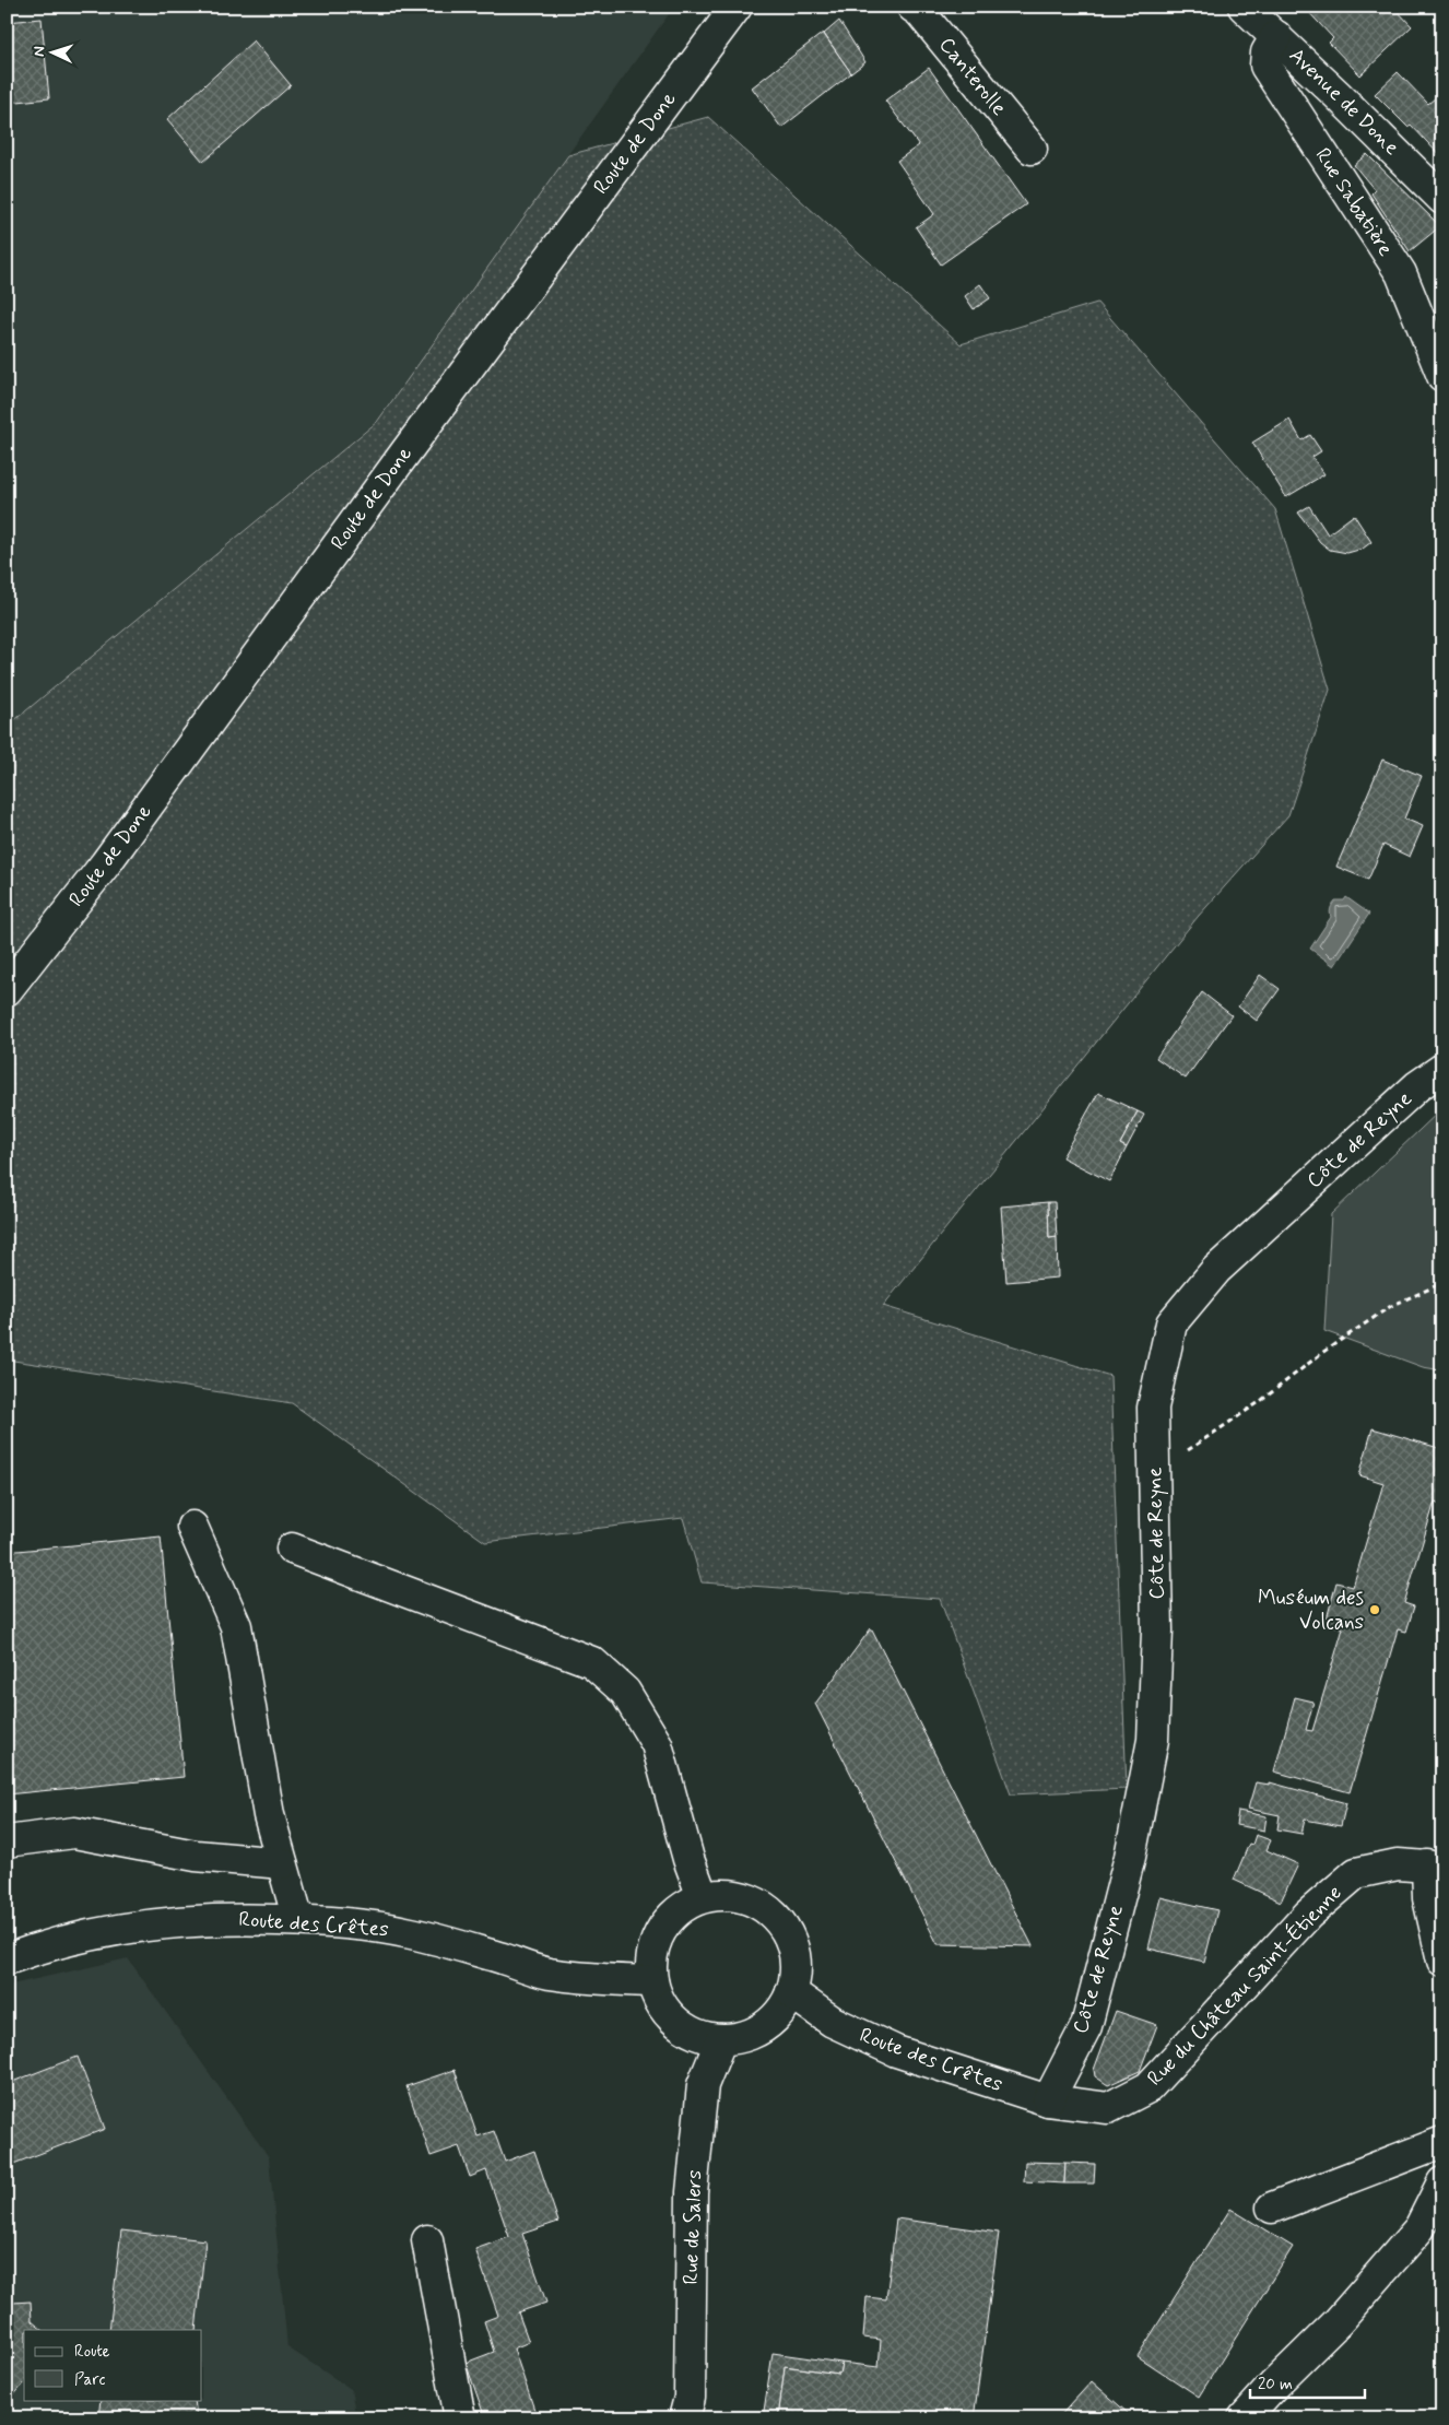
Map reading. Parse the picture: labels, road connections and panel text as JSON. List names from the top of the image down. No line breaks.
{"streets":{"street":["Canterolle","Avenue de Done","Route de Done","Rue Sabatière","Côte de Reyne","Route des Crêtes","Rue du Château Saint-Étienne","Rue de Salers"]},"crossings":[["Avenue de Done","Rue Sabatière"],["Côte de Reyne","Route des Crêtes"],["Côte de Reyne","Rue du Château Saint-Étienne"],["Route des Crêtes","Rue du Château Saint-Étienne"],["Route des Crêtes","Rue de Salers"]],"places":["Muséum des Volcans"],"legend":["Route","Parc"],"scale_bar":"20 m","north":"left"}
